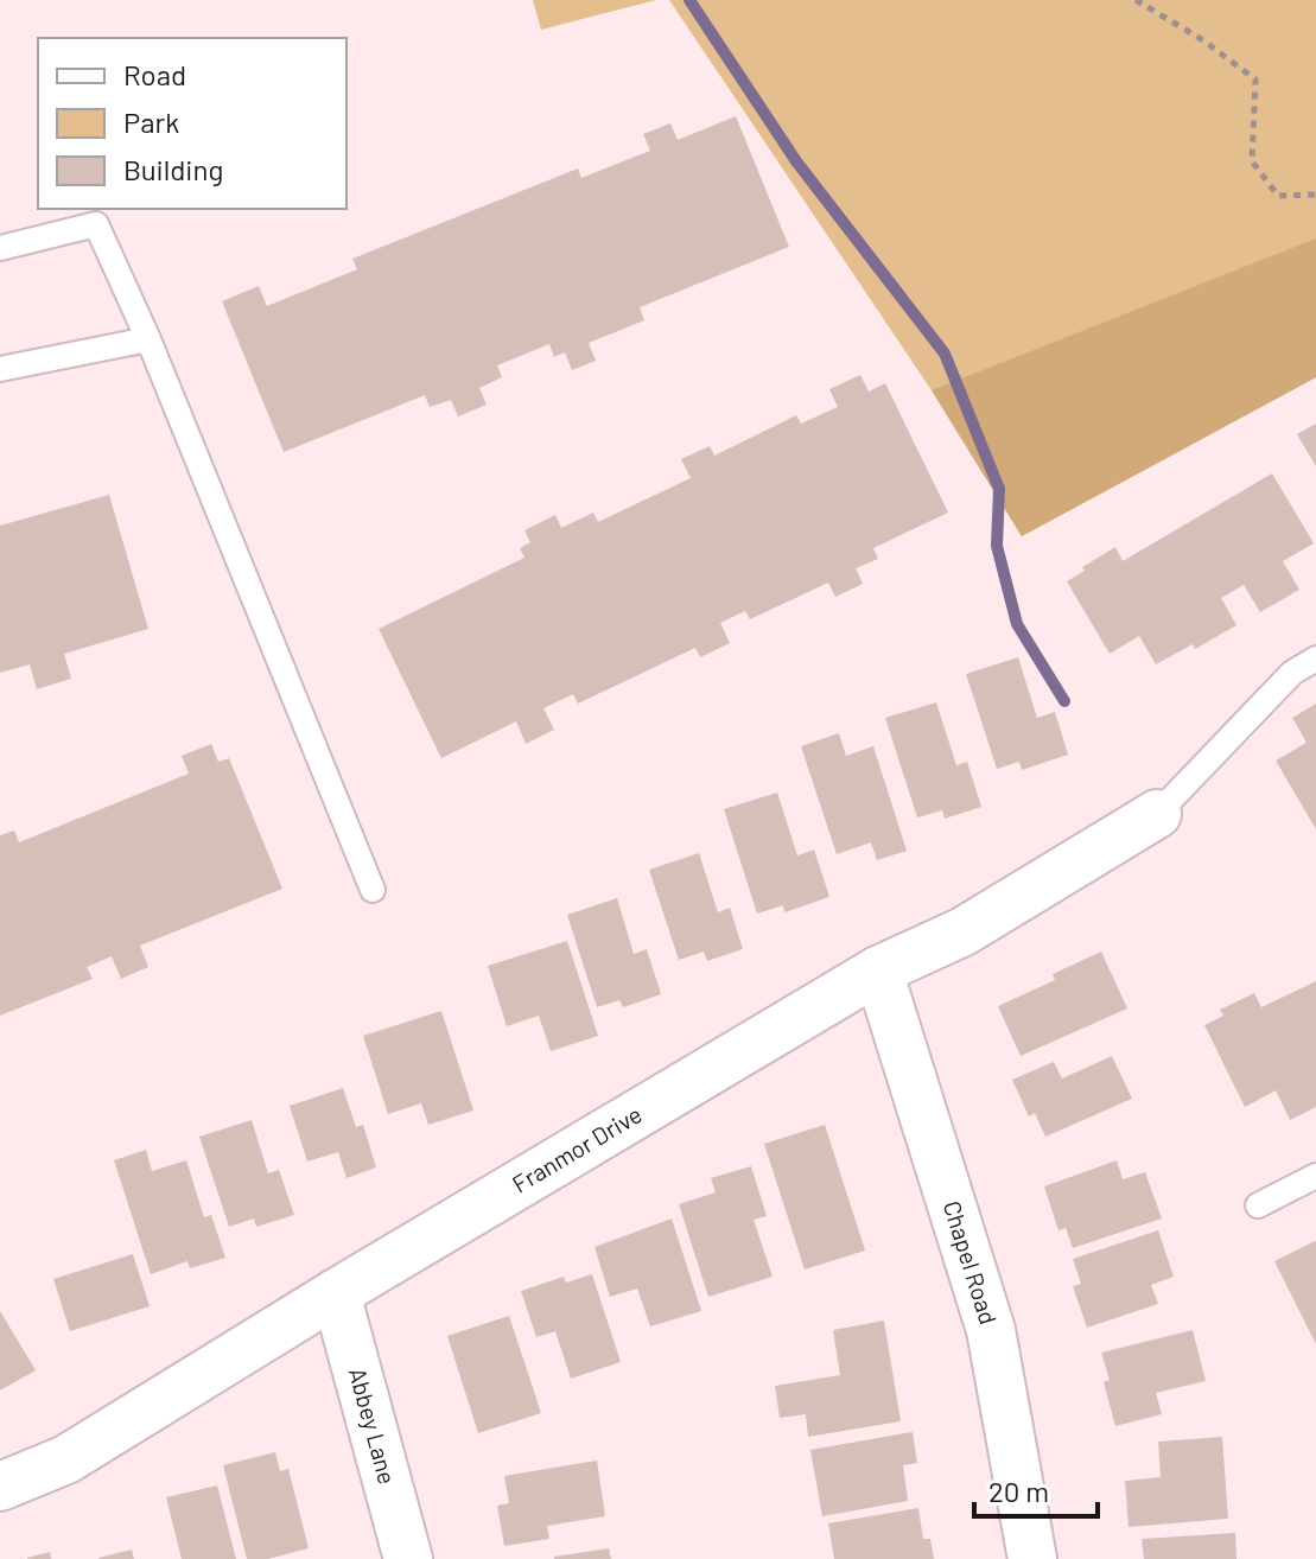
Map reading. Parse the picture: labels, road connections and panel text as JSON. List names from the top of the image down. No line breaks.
{"streets":{"street":["Franmor Drive","Chapel Road","Abbey Lane"]},"crossings":[["Franmor Drive","Chapel Road"],["Franmor Drive","Abbey Lane"]],"legend":["Road","Park","Building"],"scale_bar":"20 m"}
